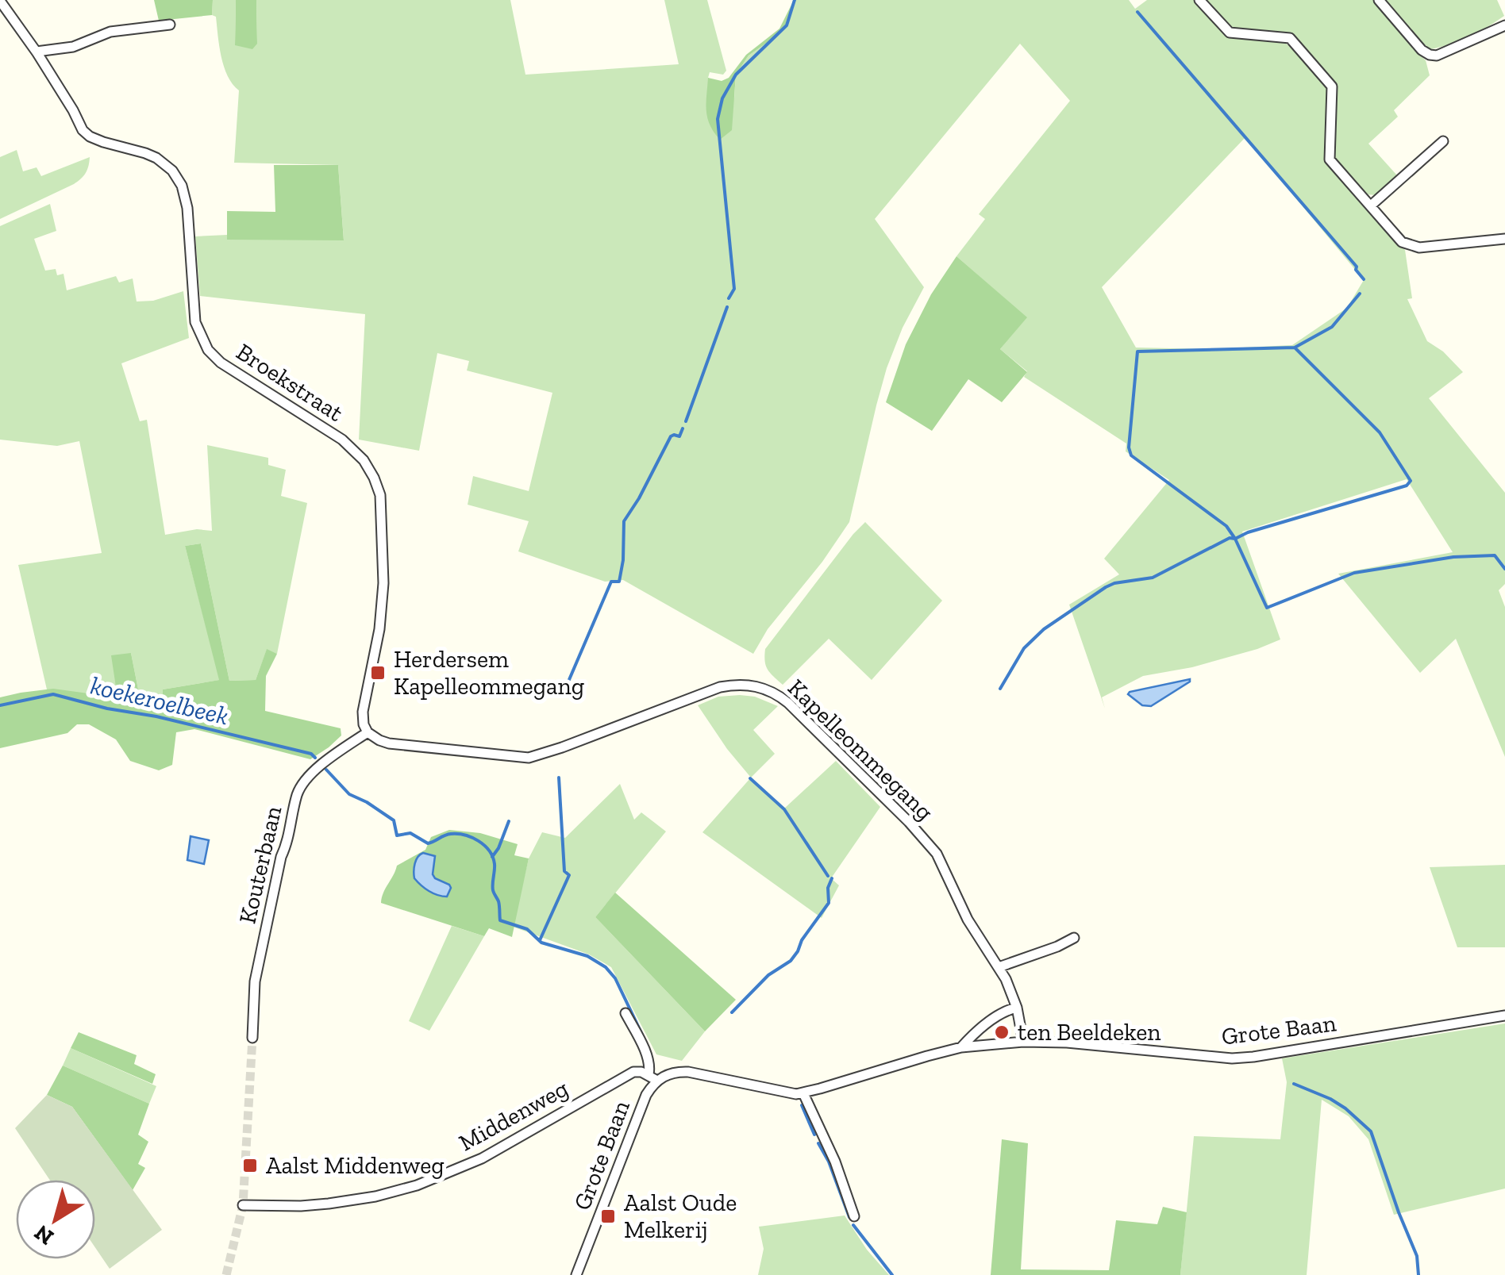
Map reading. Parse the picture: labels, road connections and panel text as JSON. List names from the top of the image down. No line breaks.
{"streets":{"street":["Broekstraat","Kapelleommegang","Kouterbaan","Grote Baan","Middenweg"]},"crossings":[["Broekstraat","Kapelleommegang"],["Broekstraat","Kouterbaan"],["Kapelleommegang","Kouterbaan"],["Kapelleommegang","Grote Baan"],["Grote Baan","Middenweg"]],"water":["koekeroelbeek"],"places":{"transit":["Herdersem Kapelleommegang","Aalst Middenweg","Aalst Oude Melkerij"],"other":["ten Beeldeken"]},"north":"bottom left"}
